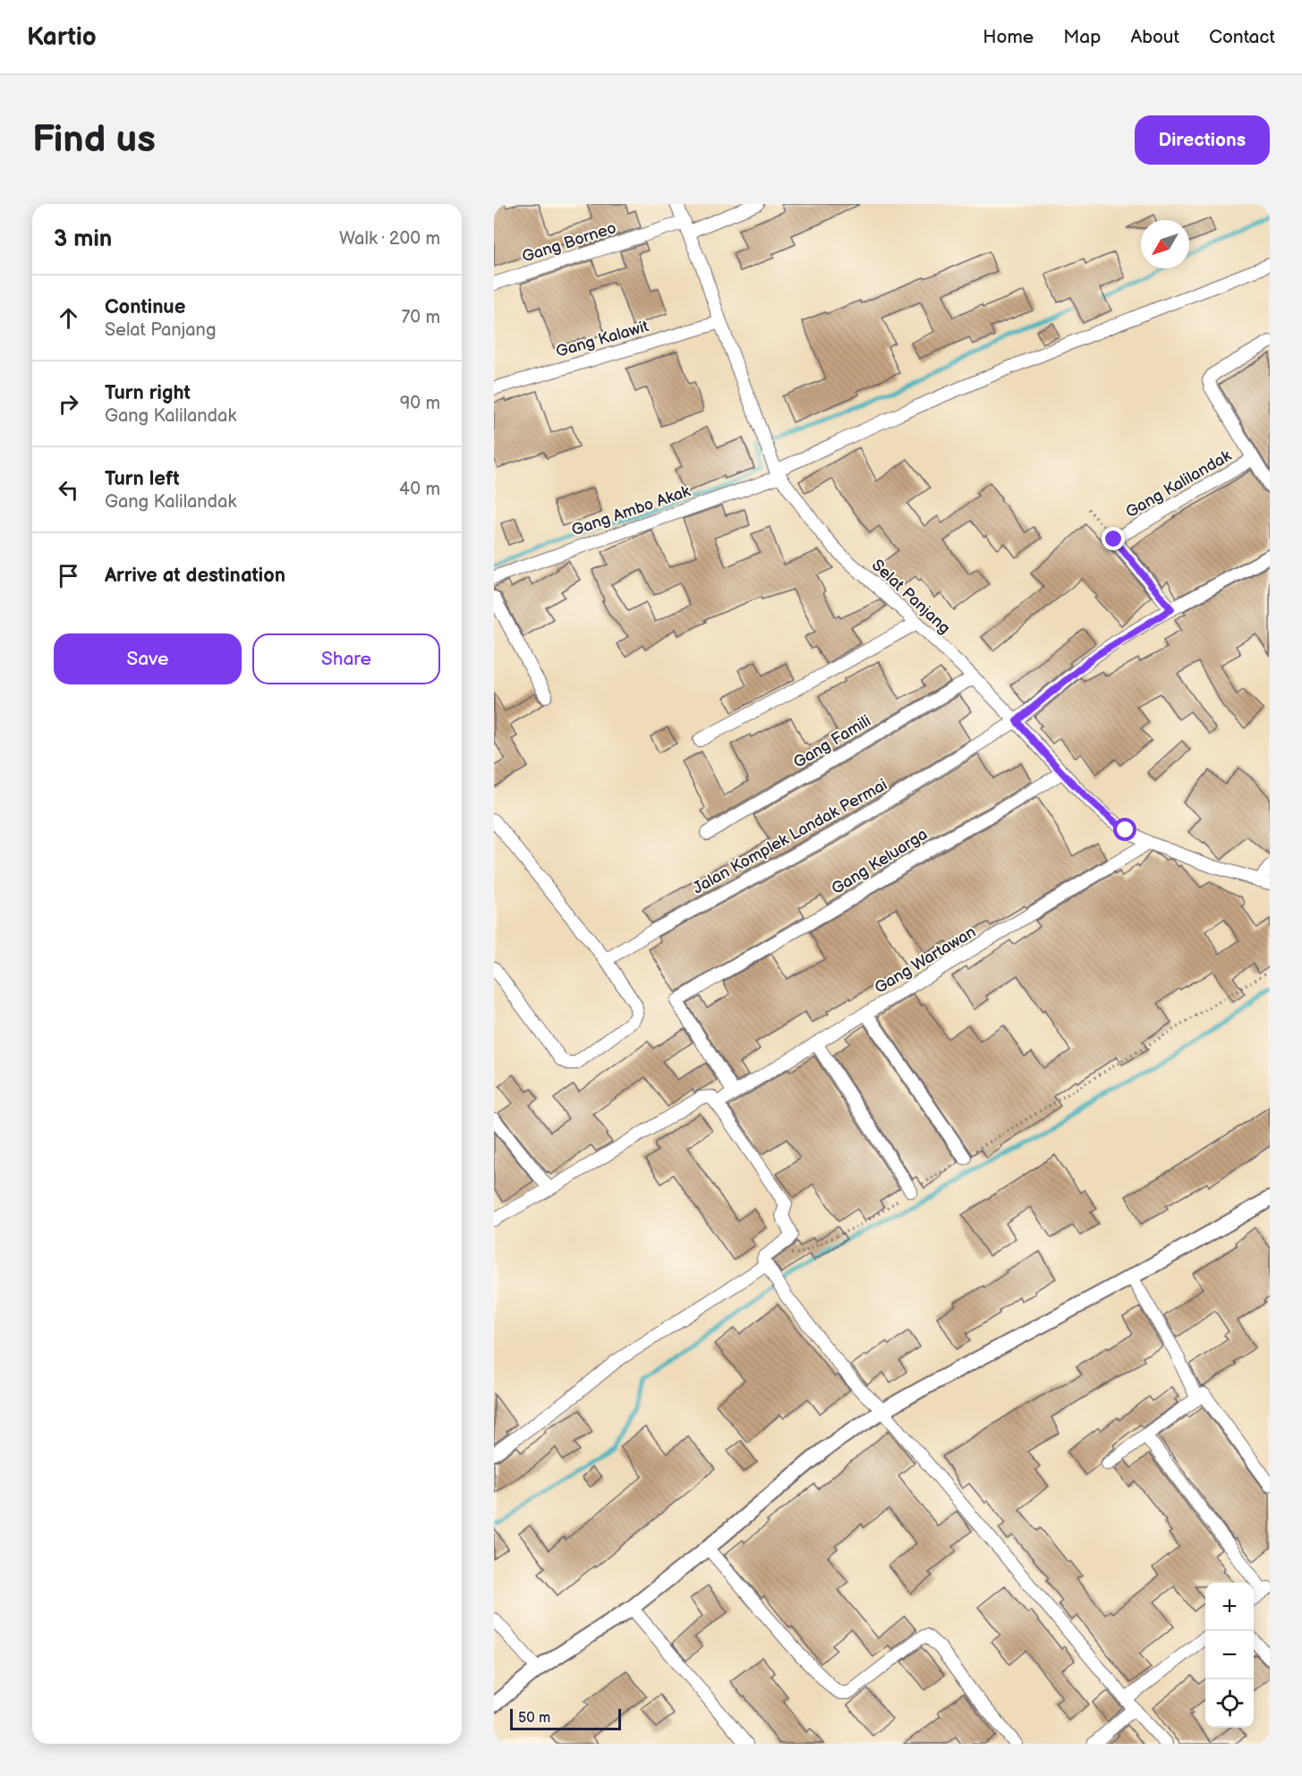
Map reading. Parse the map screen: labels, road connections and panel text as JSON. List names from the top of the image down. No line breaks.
{"streets":{"street":["Gang Borneo","Gang Kalawit","Gang Kalilandak","Gang Ambo Akak","Selat Panjang","Gang Famili","Jalan Komplek Landak Permai","Gang Keluarga","Gang Wartawan"]},"crossings":[["Gang Borneo","Selat Panjang"],["Gang Kalawit","Selat Panjang"],["Gang Ambo Akak","Selat Panjang"],["Selat Panjang","Gang Famili"],["Selat Panjang","Jalan Komplek Landak Permai"],["Selat Panjang","Gang Keluarga"],["Selat Panjang","Gang Wartawan"],["Gang Keluarga","Gang Wartawan"]],"scale_bar":"50 m","north":"bottom left","page":{"header":"Kartio","nav":["Home","Map","About","Contact"],"buttons":["Directions",["Save","Share"]],"title":"Find us","heading":["3 min","Walk · 200 m"],"list":[["Continue","Selat Panjang","70 m"],["Turn right","Gang Kalilandak","90 m"],["Turn left","Gang Kalilandak","40 m"],"Arrive at destination"],"map_buttons":["+","−"],"scale":"50 m"}}
